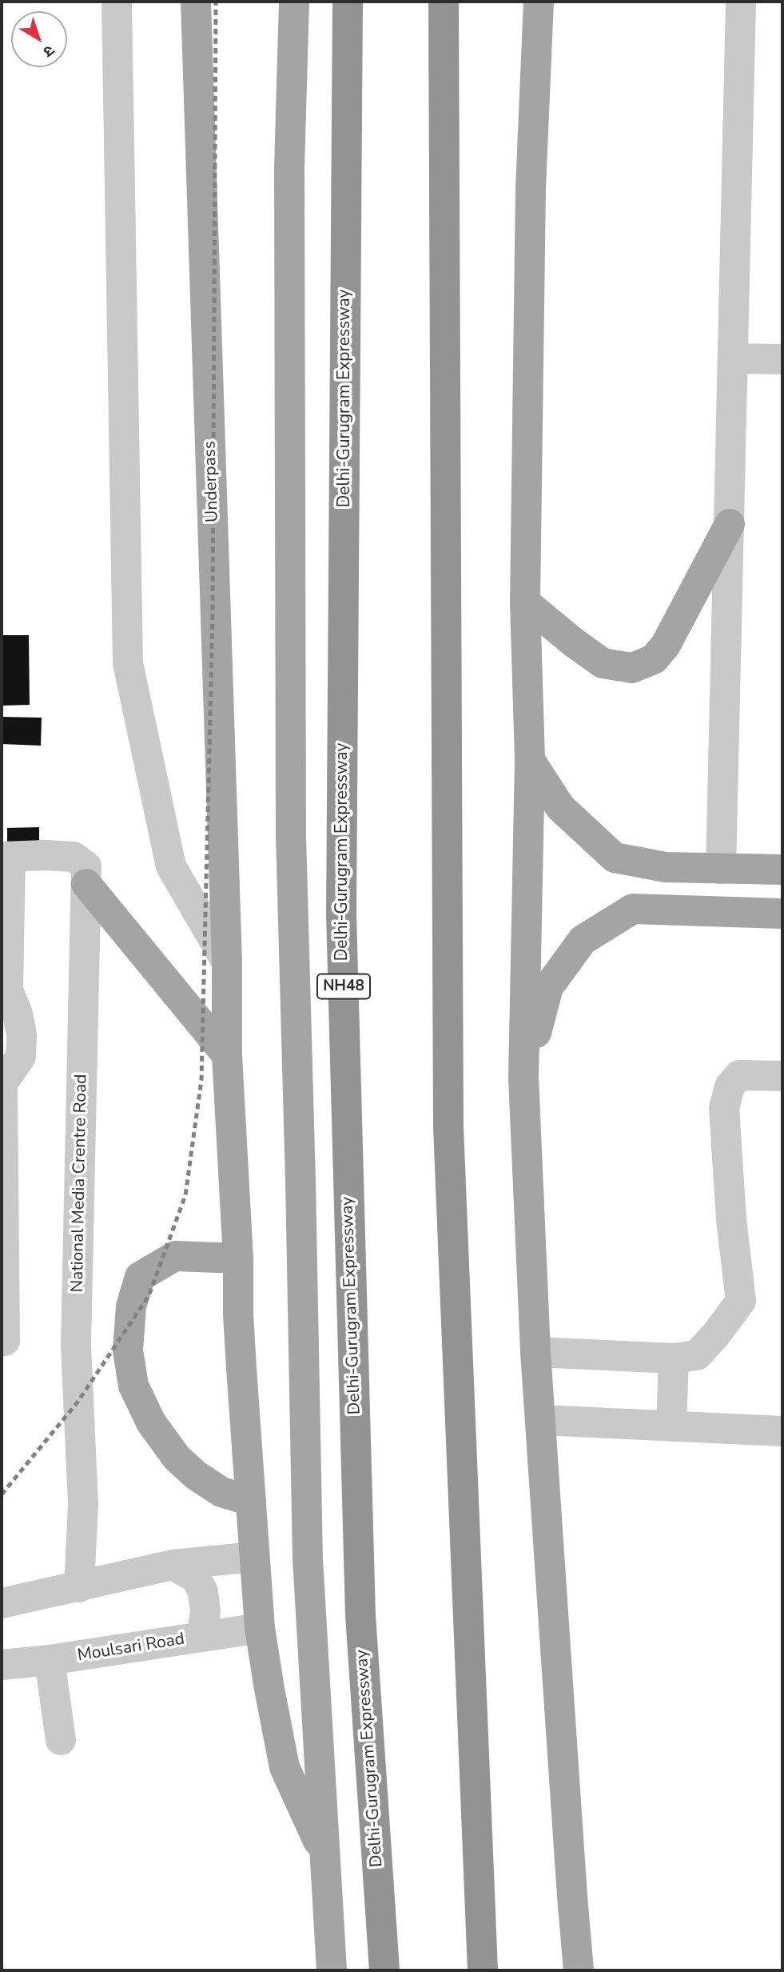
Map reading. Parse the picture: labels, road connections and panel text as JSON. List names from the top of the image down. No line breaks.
{"streets":{"highway":["Delhi-Gurugram Expressway","NH48"],"main road":["Underpass"],"street":["National Media Crentre Road","Moulsari Road"]},"crossings":[["Underpass","Moulsari Road"]],"north":"bottom right"}
